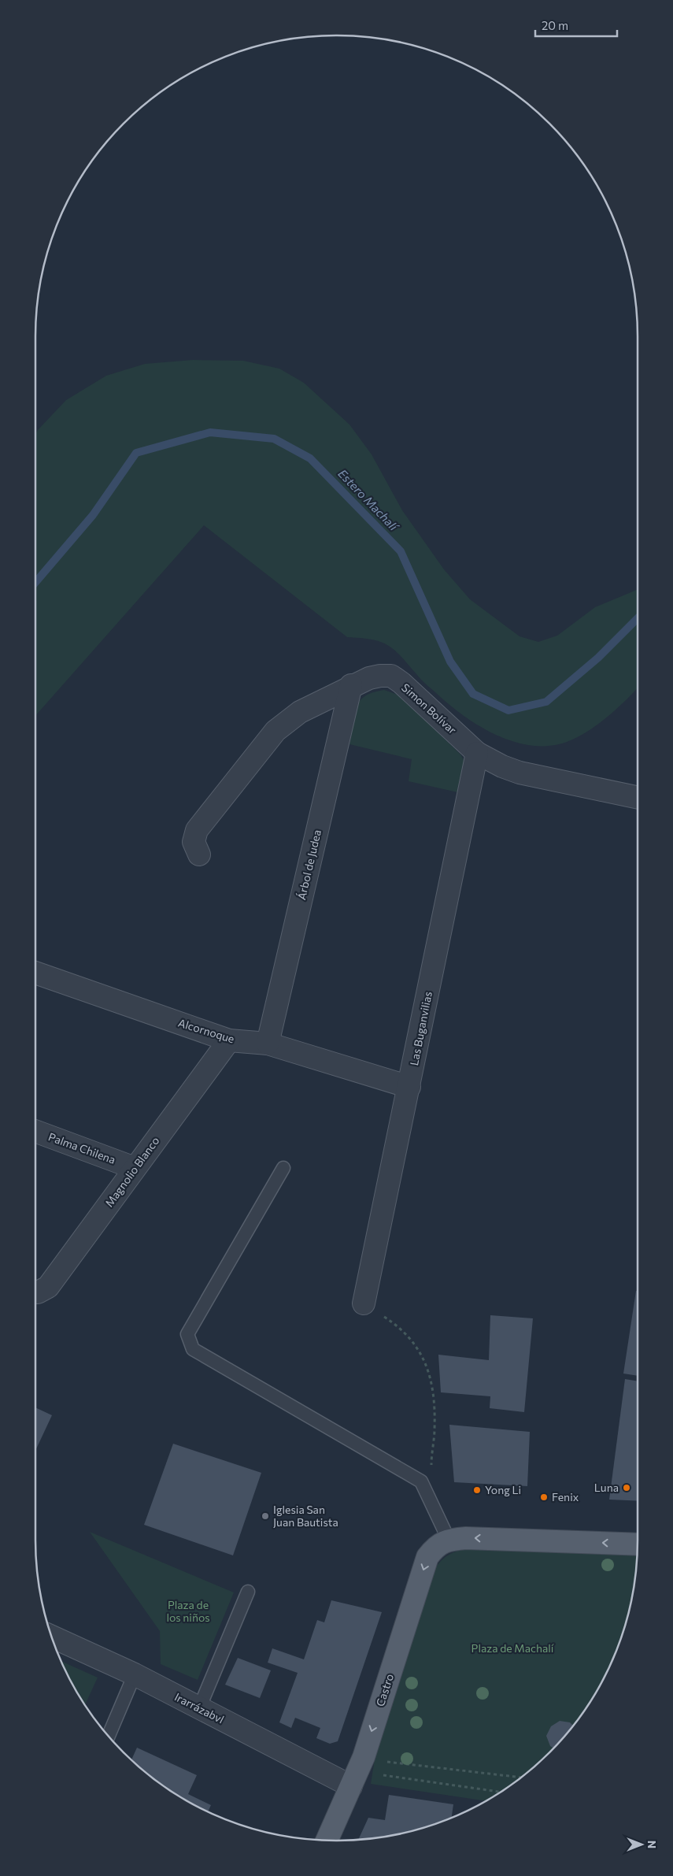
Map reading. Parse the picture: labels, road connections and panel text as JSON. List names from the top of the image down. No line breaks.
{"streets":{"main road":["Castro"],"street":["Simon Bolívar","Árbol de Judea","Las Buganvilias","Alcornoque","Palma Chilena","Magnolio Blanco","Irarrázabvl"]},"crossings":[["Simon Bolívar","Árbol de Judea"],["Simon Bolívar","Las Buganvilias"],["Árbol de Judea","Alcornoque"],["Las Buganvilias","Alcornoque"],["Alcornoque","Magnolio Blanco"],["Palma Chilena","Magnolio Blanco"],["Castro","Irarrázabvl"]],"one_way":["Castro"],"water":["Estero Machalí"],"parks":["Plaza de los niños","Plaza de Machalí"],"places":["Luna","Yong Li","Fenix","Iglesia San Juan Bautista"],"scale_bar":"20 m","north":"right"}
